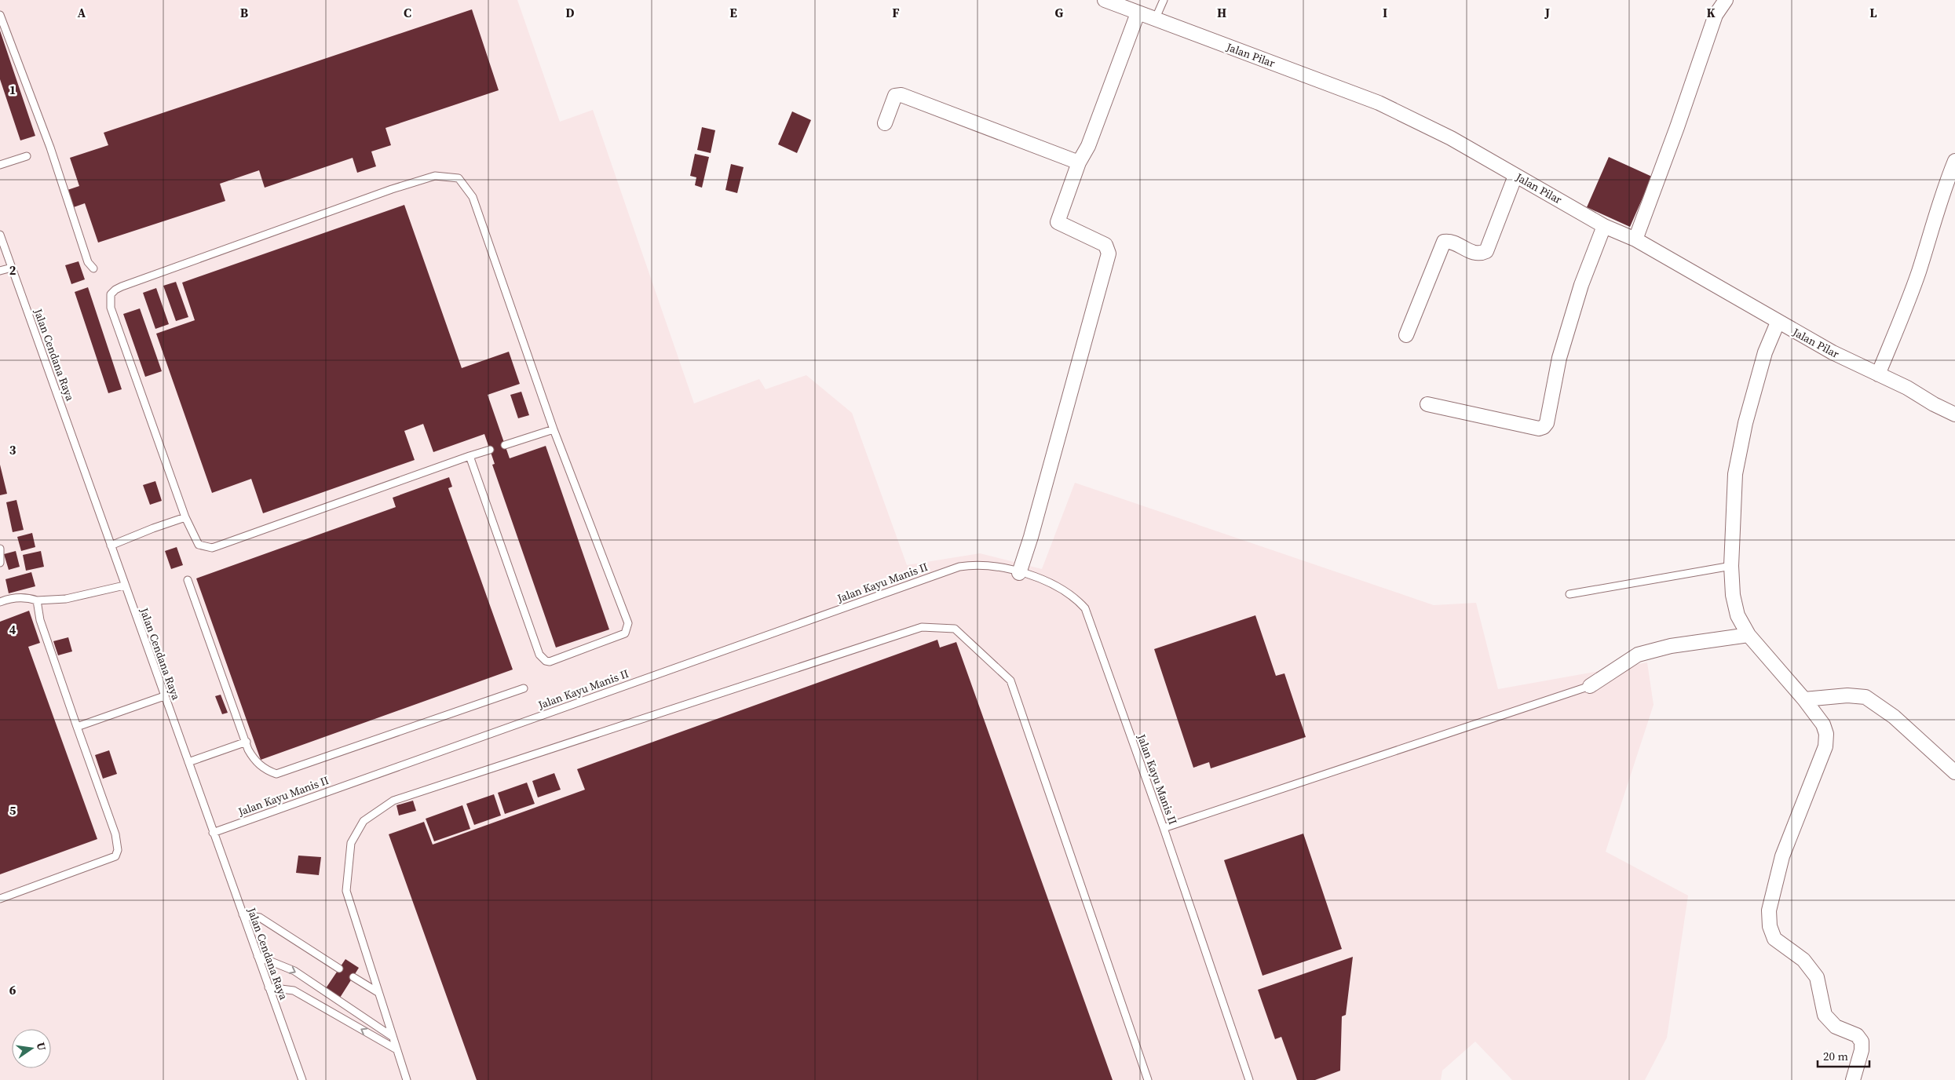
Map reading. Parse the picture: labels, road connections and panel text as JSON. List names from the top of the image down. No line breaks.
{"streets":{"street":["Jalan Pilar"],"lane":["Jalan Cendana Raya","Jalan Kayu Manis II"]},"crossings":[["Jalan Cendana Raya","Jalan Kayu Manis II"]],"scale_bar":"20 m","north":"right","grid":{"columns":["A","B","C","D","E","F","G","H","I","J","K","L"],"rows":["1","2","3","4","5","6"]}}
